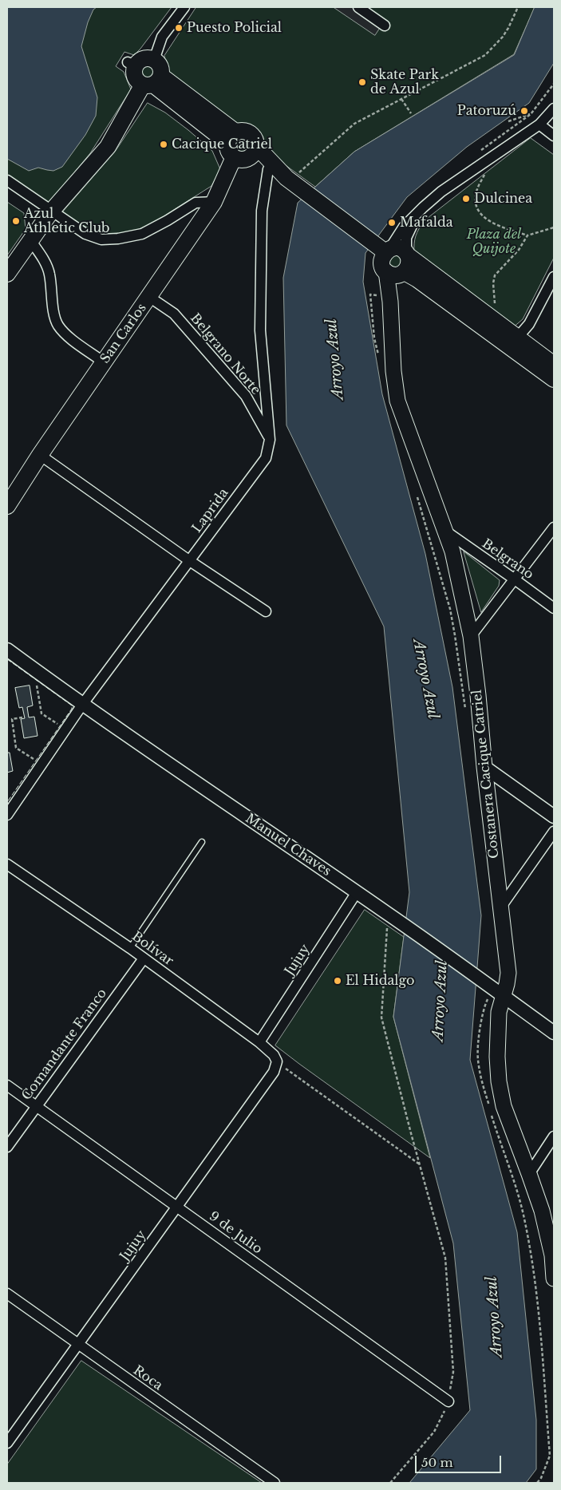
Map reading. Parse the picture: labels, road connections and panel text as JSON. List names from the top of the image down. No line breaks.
{"streets":{"main road":["San Carlos","Costanera Cacique Catriel"],"street":["Belgrano Norte","Laprida","Belgrano","Manuel Chaves","Bolívar","Jujuy","Comandante Franco","9 de Julio","Roca"]},"crossings":[["San Carlos","Belgrano Norte"],["Belgrano Norte","Laprida"],["Laprida","Manuel Chaves"],["Belgrano","Costanera Cacique Catriel"],["Costanera Cacique Catriel","Manuel Chaves"],["Manuel Chaves","Jujuy"],["Bolívar","Jujuy"],["Bolívar","Comandante Franco"],["Jujuy","9 de Julio"],["Jujuy","Roca"],["Comandante Franco","9 de Julio"]],"water":["Arroyo Azul"],"parks":["Plaza del Quijote"],"places":["Puesto Policial","Skate Park de Azul","Patoruzú","Cacique Catriel","Dulcinea","Azul Athletic Club","Mafalda","El Hidalgo"],"scale_bar":"50 m"}
